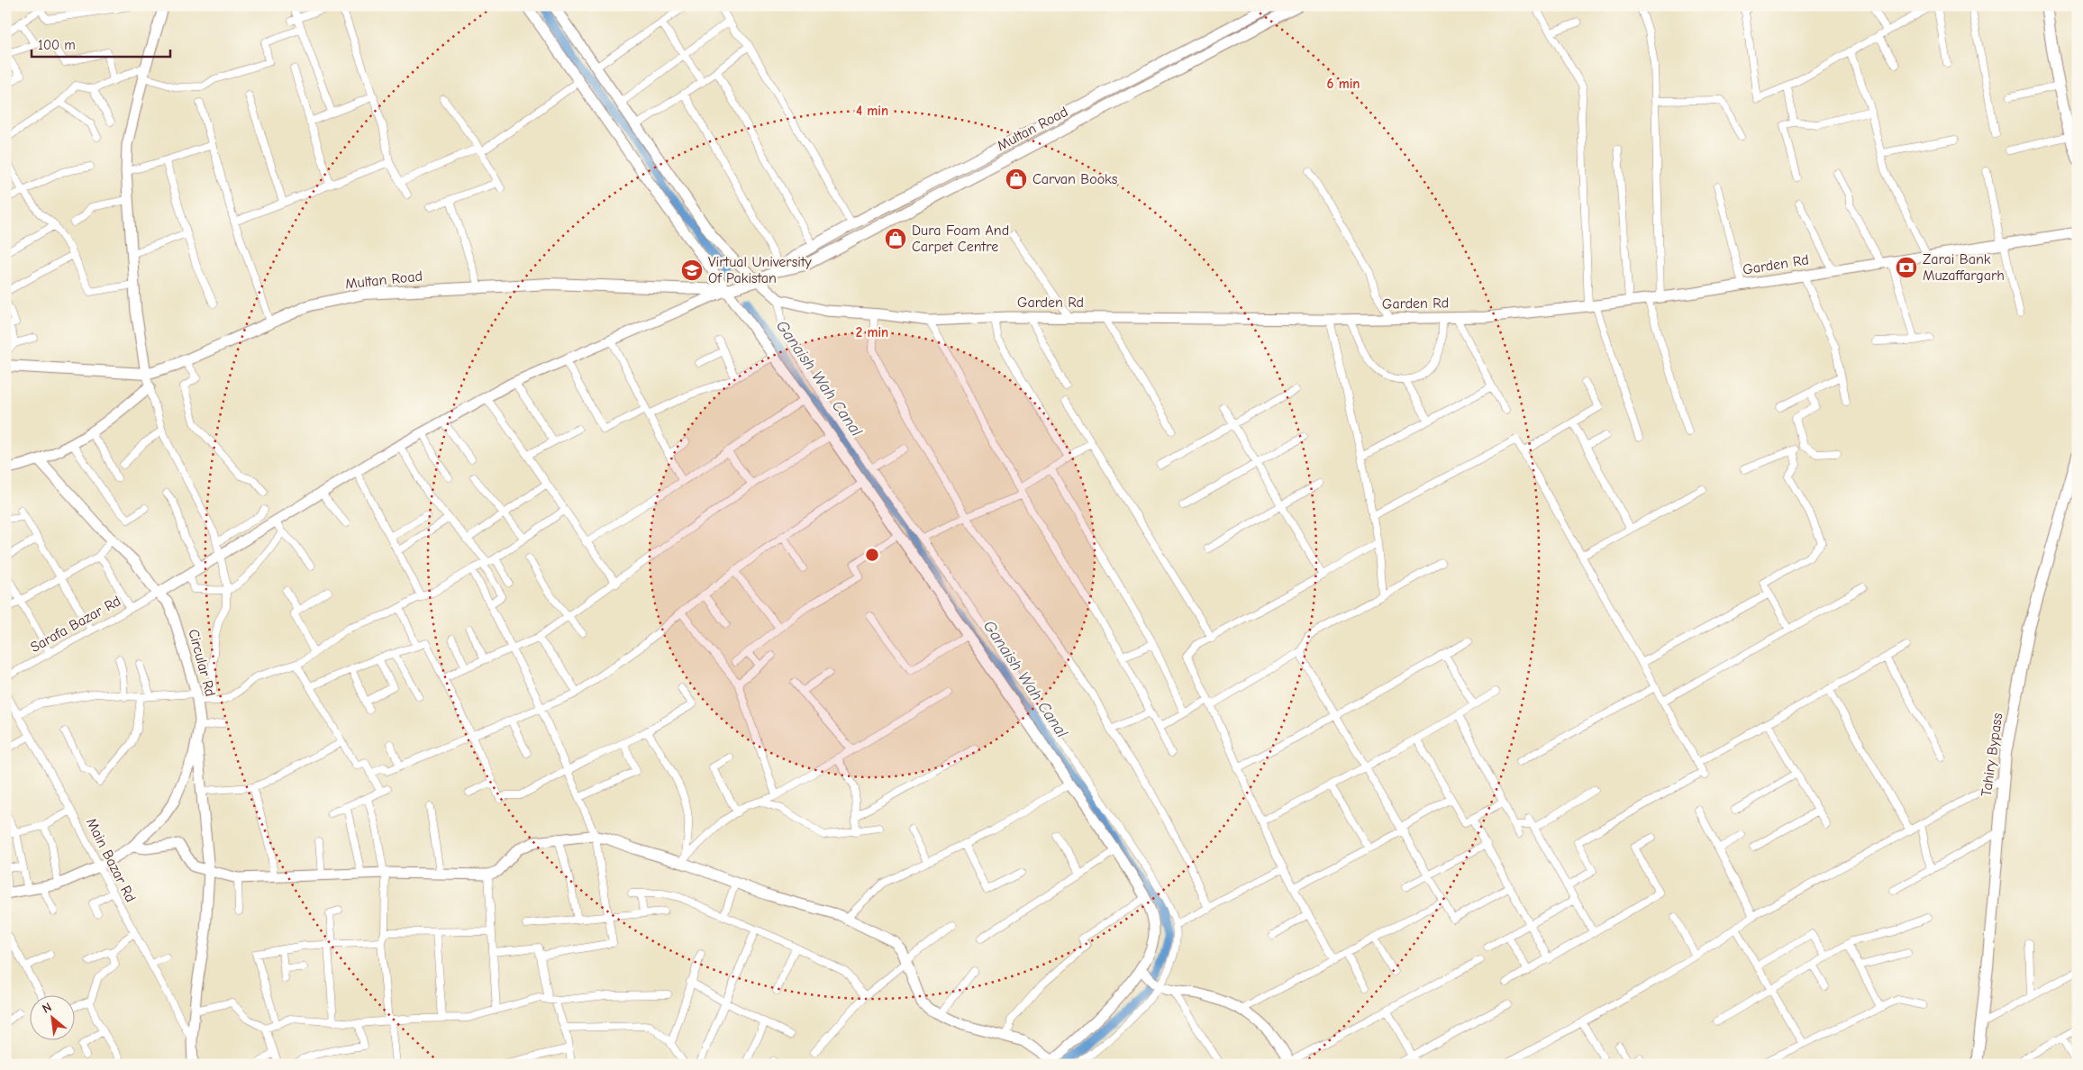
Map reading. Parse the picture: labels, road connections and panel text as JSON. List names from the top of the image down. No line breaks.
{"streets":{"main road":["Multan Road","Tahiry Bypass"],"street":["Garden Rd","Sarafa Bazar Rd","Circular Rd","Main Bazar Rd"]},"crossings":[["Sarafa Bazar Rd","Circular Rd"],["Circular Rd","Main Bazar Rd"]],"water":["Ganaish Wah Canal"],"places":{"shop":["Carvan Books","Dura Foam And Carpet Centre"],"bank":["Zarai Bank Muzaffargarh"],"school or university":["Virtual University Of Pakistan"]},"scale_bar":"100 m","north":"top left","rings":["6 min","4 min","2 min"]}
